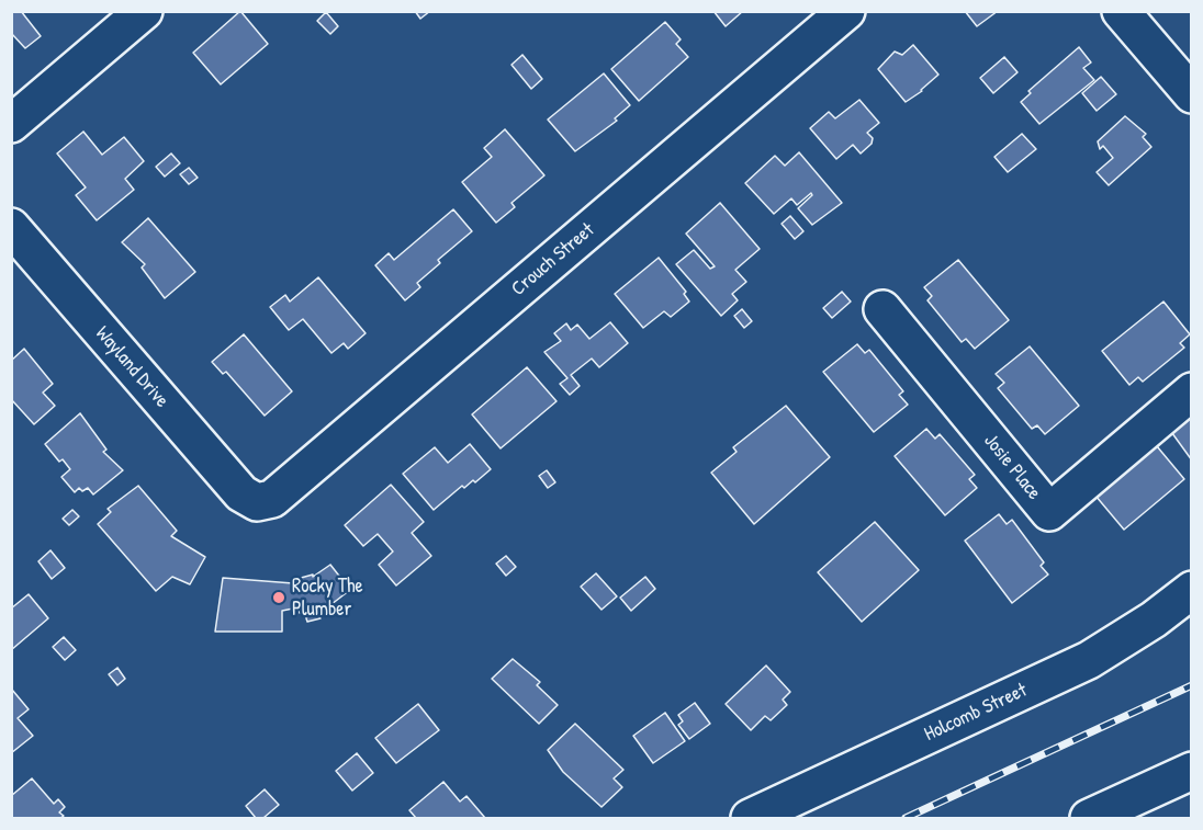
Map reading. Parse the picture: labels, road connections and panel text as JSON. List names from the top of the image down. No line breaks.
{"streets":{"street":["Crouch Street","Wayland Drive","Josie Place","Holcomb Street"]},"crossings":[["Crouch Street","Wayland Drive"]],"places":["Rocky The Plumber"]}
